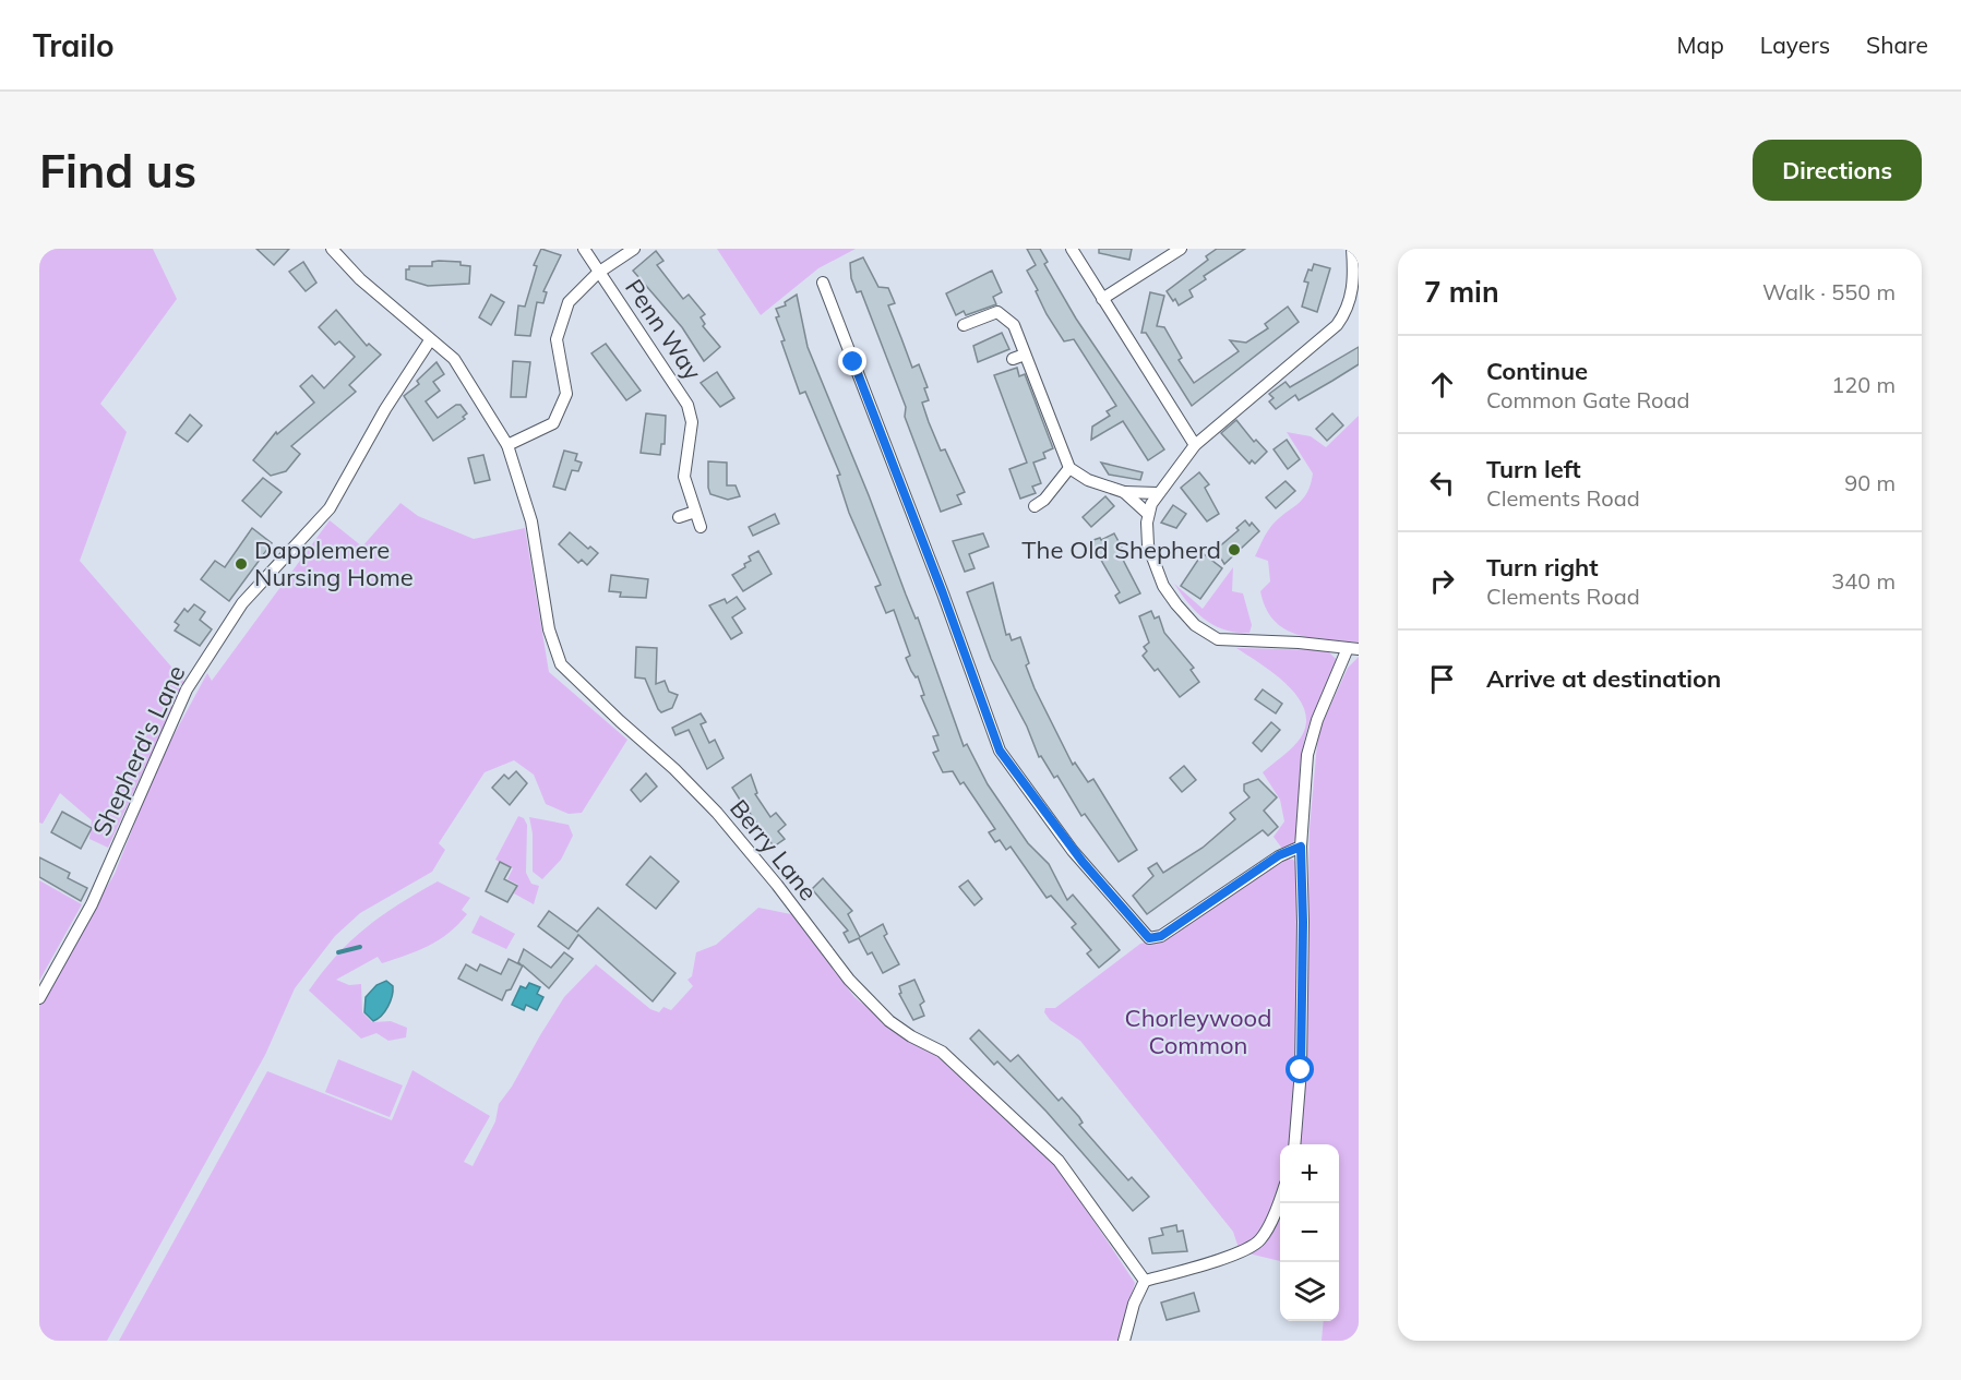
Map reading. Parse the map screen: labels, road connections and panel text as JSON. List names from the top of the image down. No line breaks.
{"streets":{"street":["Penn Way","Shepherd's Lane","Berry Lane"]},"crossings":[["Shepherd's Lane","Berry Lane"]],"parks":["Chorleywood Common"],"places":["The Old Shepherd","Dapplemere Nursing Home"],"page":{"header":"Trailo","nav":["Map","Layers","Share"],"buttons":"Directions","title":"Find us","heading":["7 min","Walk · 550 m"],"list":[["Continue","Common Gate Road","120 m"],["Turn left","Clements Road","90 m"],["Turn right","Clements Road","340 m"],"Arrive at destination"],"map_buttons":["+","−"]}}
